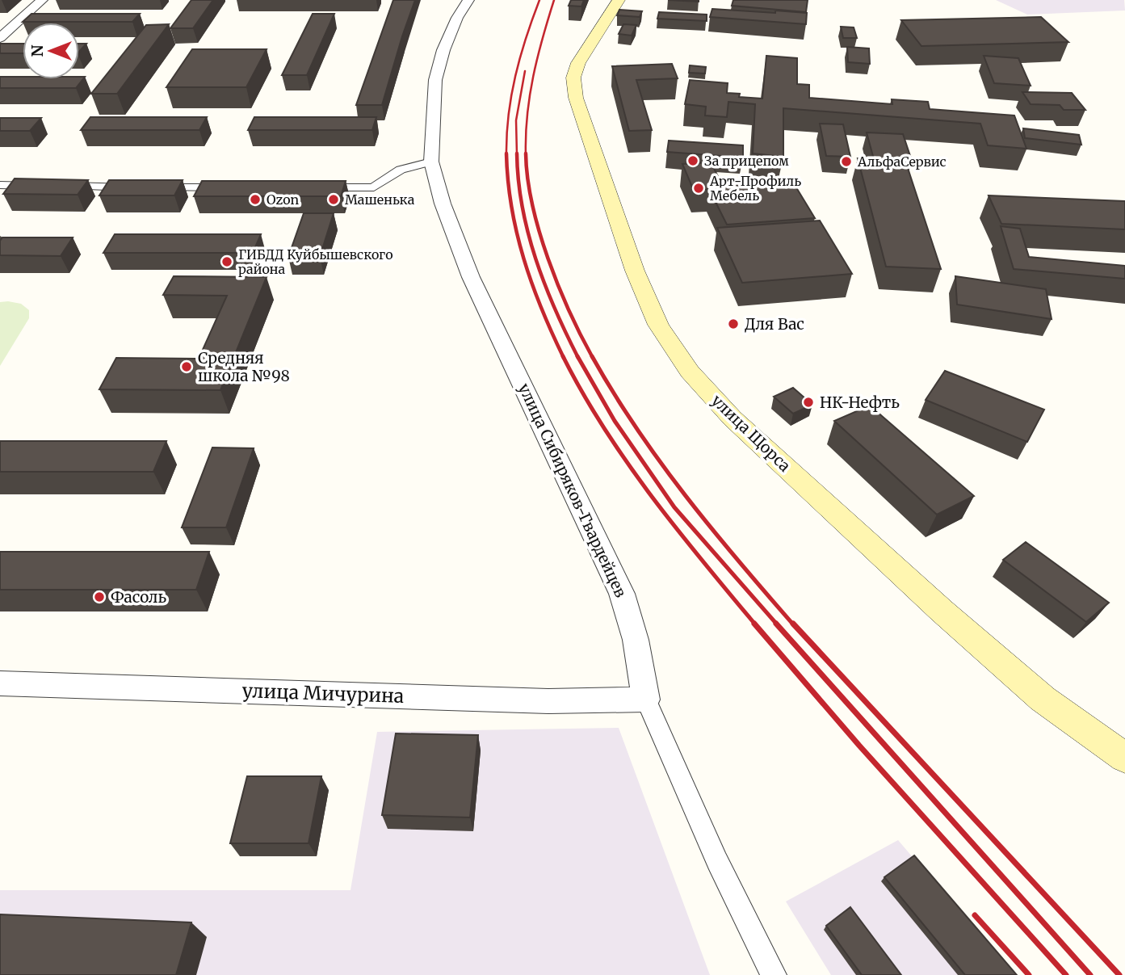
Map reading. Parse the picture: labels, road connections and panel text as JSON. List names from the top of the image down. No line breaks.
{"streets":{"main road":["улица Щорса"],"street":["улица Сибиряков-Гвардейцев","улица Мичурина"]},"crossings":[["улица Сибиряков-Гвардейцев","улица Мичурина"]],"places":["За прицепом","АльфаСервис","Арт-Профиль Мебель","Ozon","Машенька","ГИБДД Куйбышевского района","Для Вас","Средняя школа №98","НК-Нефть","Фасоль"],"north":"left"}
